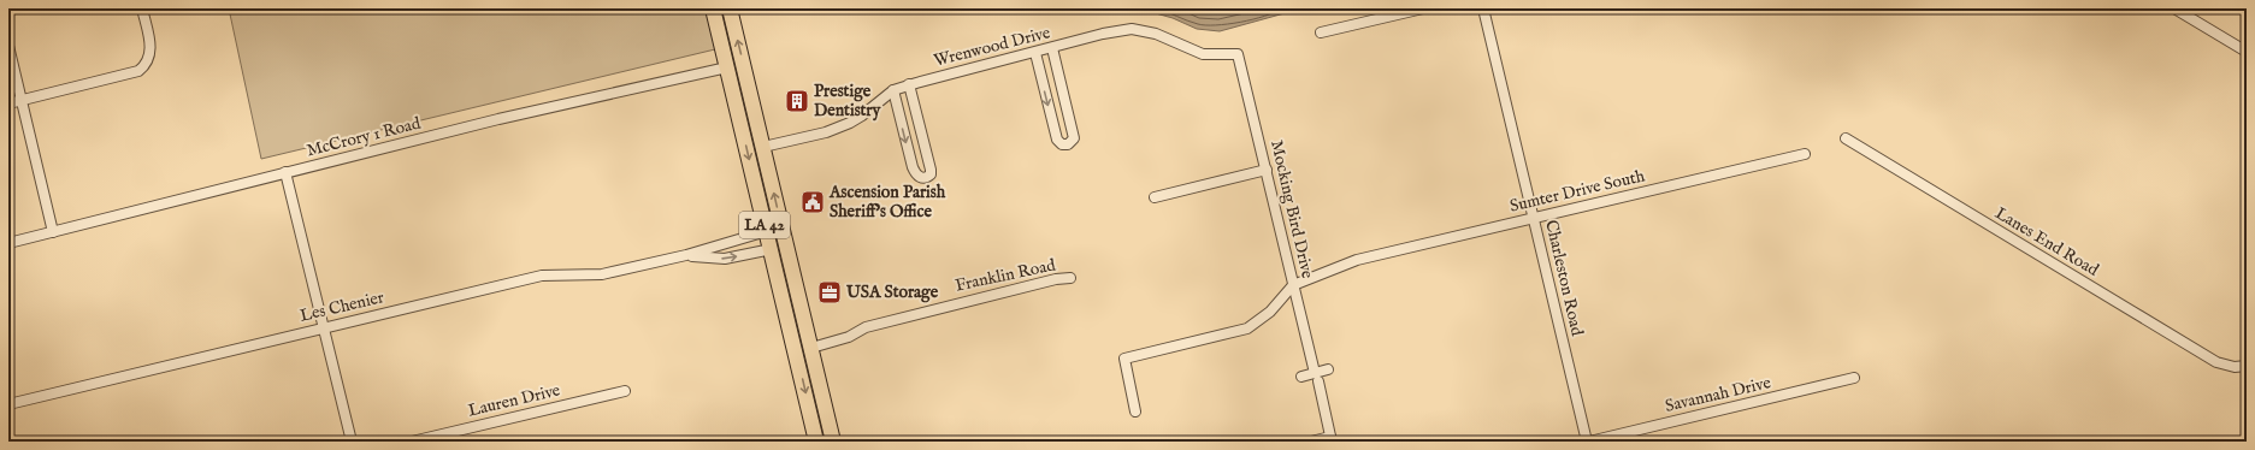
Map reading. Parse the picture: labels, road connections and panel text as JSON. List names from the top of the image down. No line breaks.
{"streets":{"main road":["LA 42"],"street":["Wrenwood Drive","McCrory 1 Road","Sumter Drive South","Mocking Bird Drive","Lanes End Road","Franklin Road","Charleston Road","Les Chenier","Savannah Drive","Lauren Drive"]},"crossings":[["Wrenwood Drive","Mocking Bird Drive"],["Wrenwood Drive","LA 42"],["McCrory 1 Road","LA 42"],["Sumter Drive South","Mocking Bird Drive"],["Sumter Drive South","Charleston Road"],["LA 42","Franklin Road"],["LA 42","Les Chenier"],["Charleston Road","Savannah Drive"]],"places":{"building":["Prestige Dentistry"],"public building":["Ascension Parish Sheriff's Office"],"office":["USA Storage"]}}
